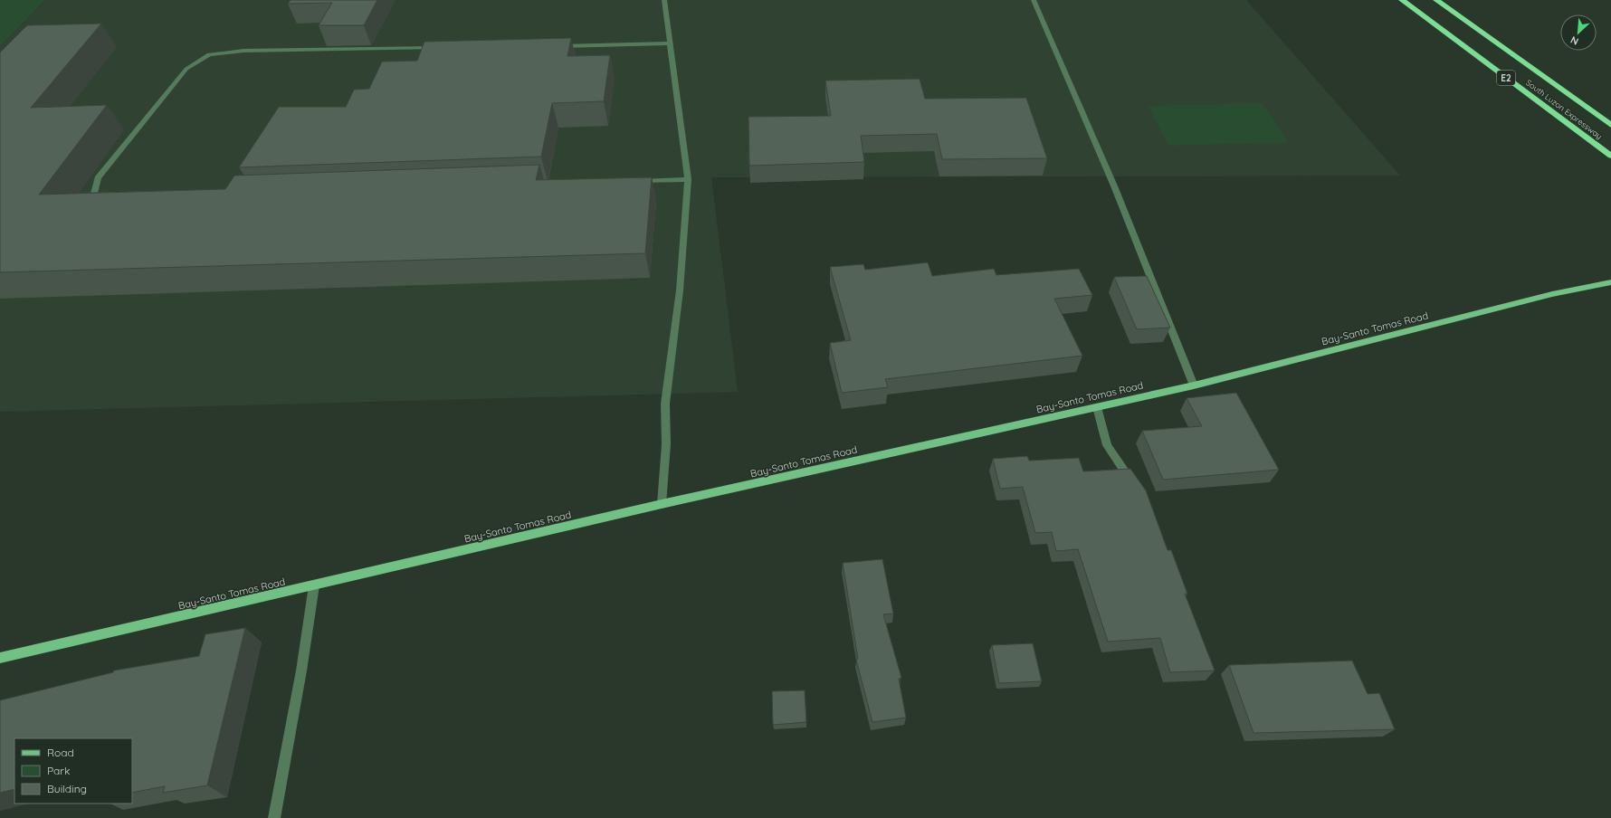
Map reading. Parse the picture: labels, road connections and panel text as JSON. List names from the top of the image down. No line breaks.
{"streets":{"highway":["E2","South Luzon Expressway"],"main road":["Bay-Santo Tomas Road"]},"legend":["Road","Park","Building"],"north":"bottom left"}
